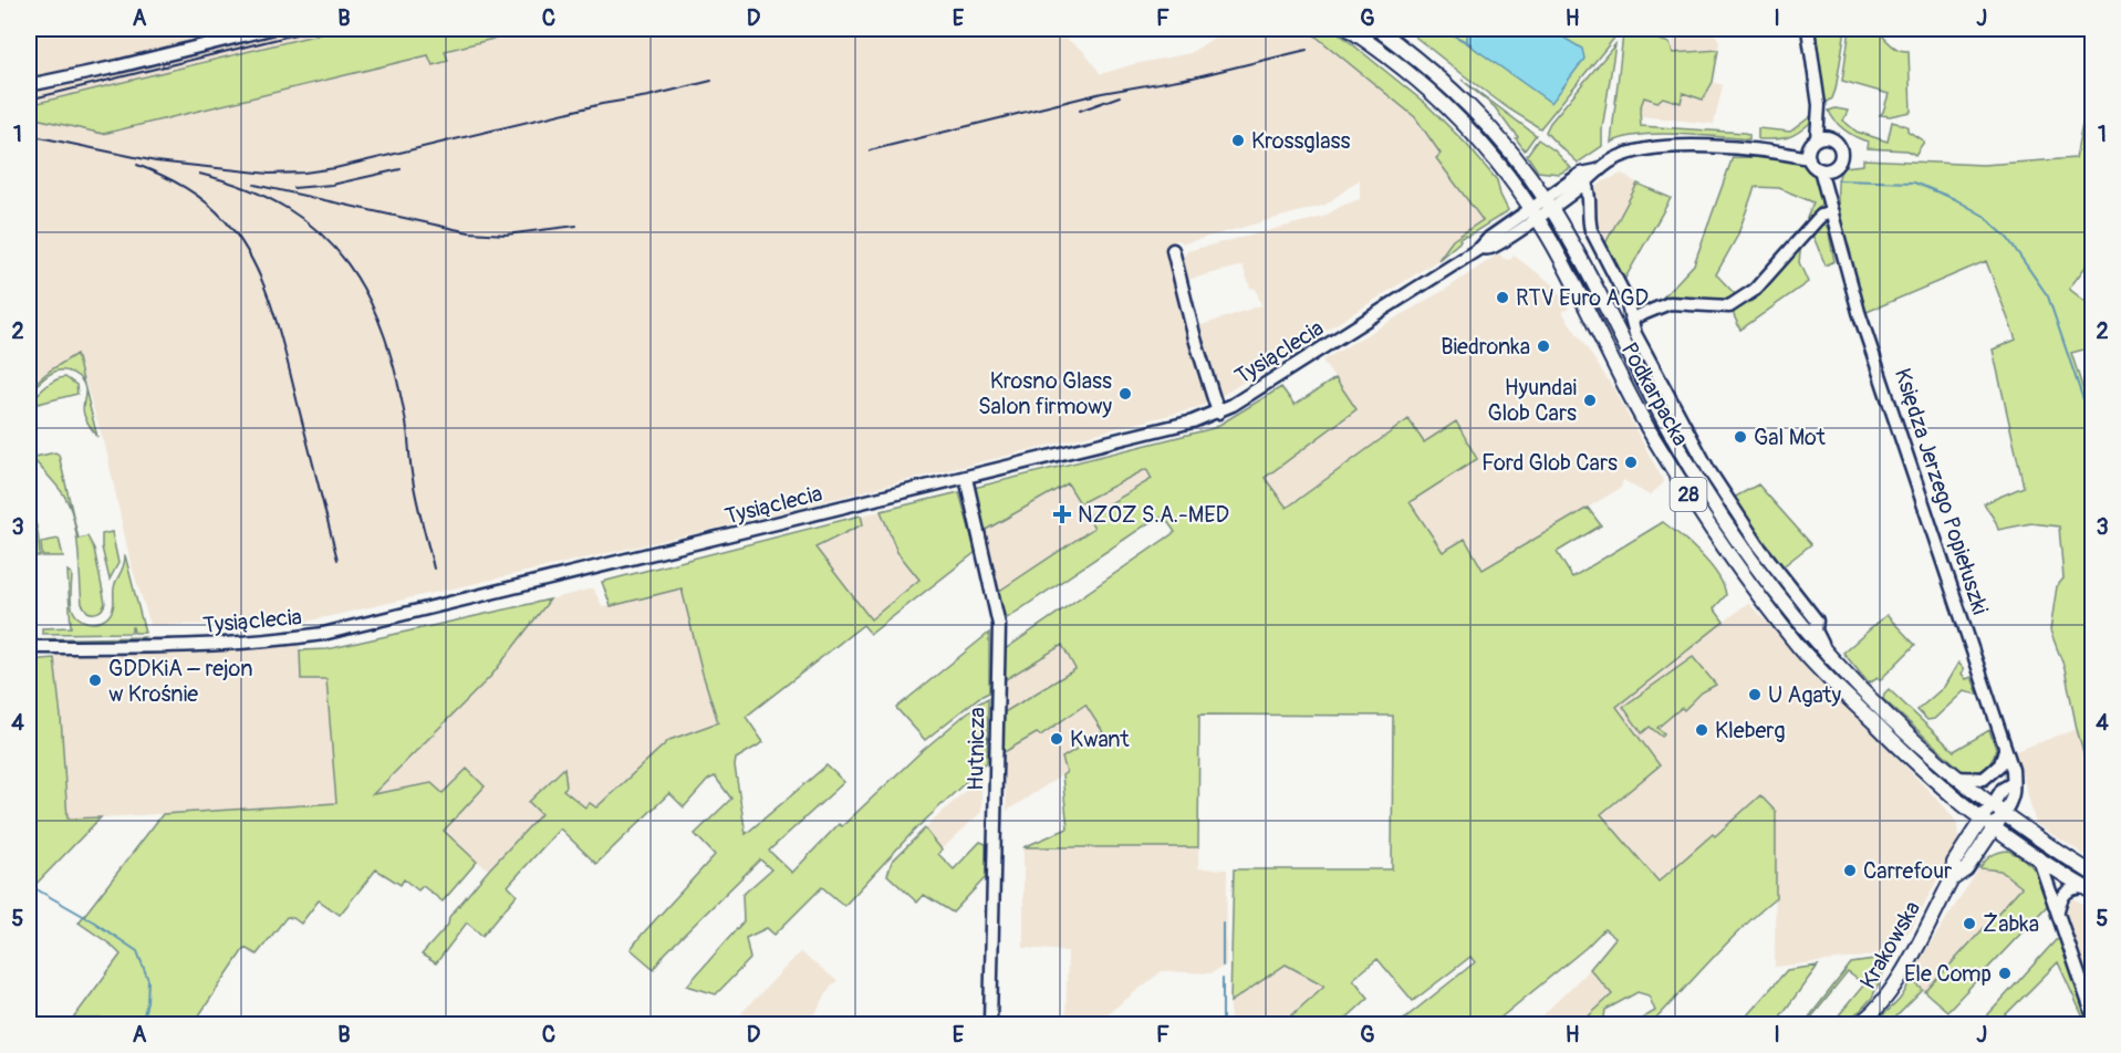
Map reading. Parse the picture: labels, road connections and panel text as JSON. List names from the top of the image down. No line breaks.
{"streets":{"main road":["Podkarpacka","Księdza Jerzego Popiełuszki","28","Krakowska"],"street":["Tysiąclecia","Hutnicza"]},"crossings":[["Tysiąclecia","Podkarpacka"],["Tysiąclecia","Hutnicza"],["Podkarpacka","Księdza Jerzego Popiełuszki"],["Podkarpacka","28"],["Podkarpacka","Krakowska"],["Księdza Jerzego Popiełuszki","28"],["Księdza Jerzego Popiełuszki","Krakowska"],["28","Krakowska"]],"places":{"other":["Krossglass","RTV Euro AGD","Biedronka","Krosno Glass Salon firmowy","Hyundai Glob Cars","Gal Mot","Ford Glob Cars","GDDKiA – rejon w Krośnie","U Agaty","Kleberg","Kwant","Carrefour","Żabka","Ele Comp"],"health":["NZOZ S.A.-MED"]},"grid":{"columns":["A","B","C","D","E","F","G","H","I","J"],"rows":["1","2","3","4","5"]}}
